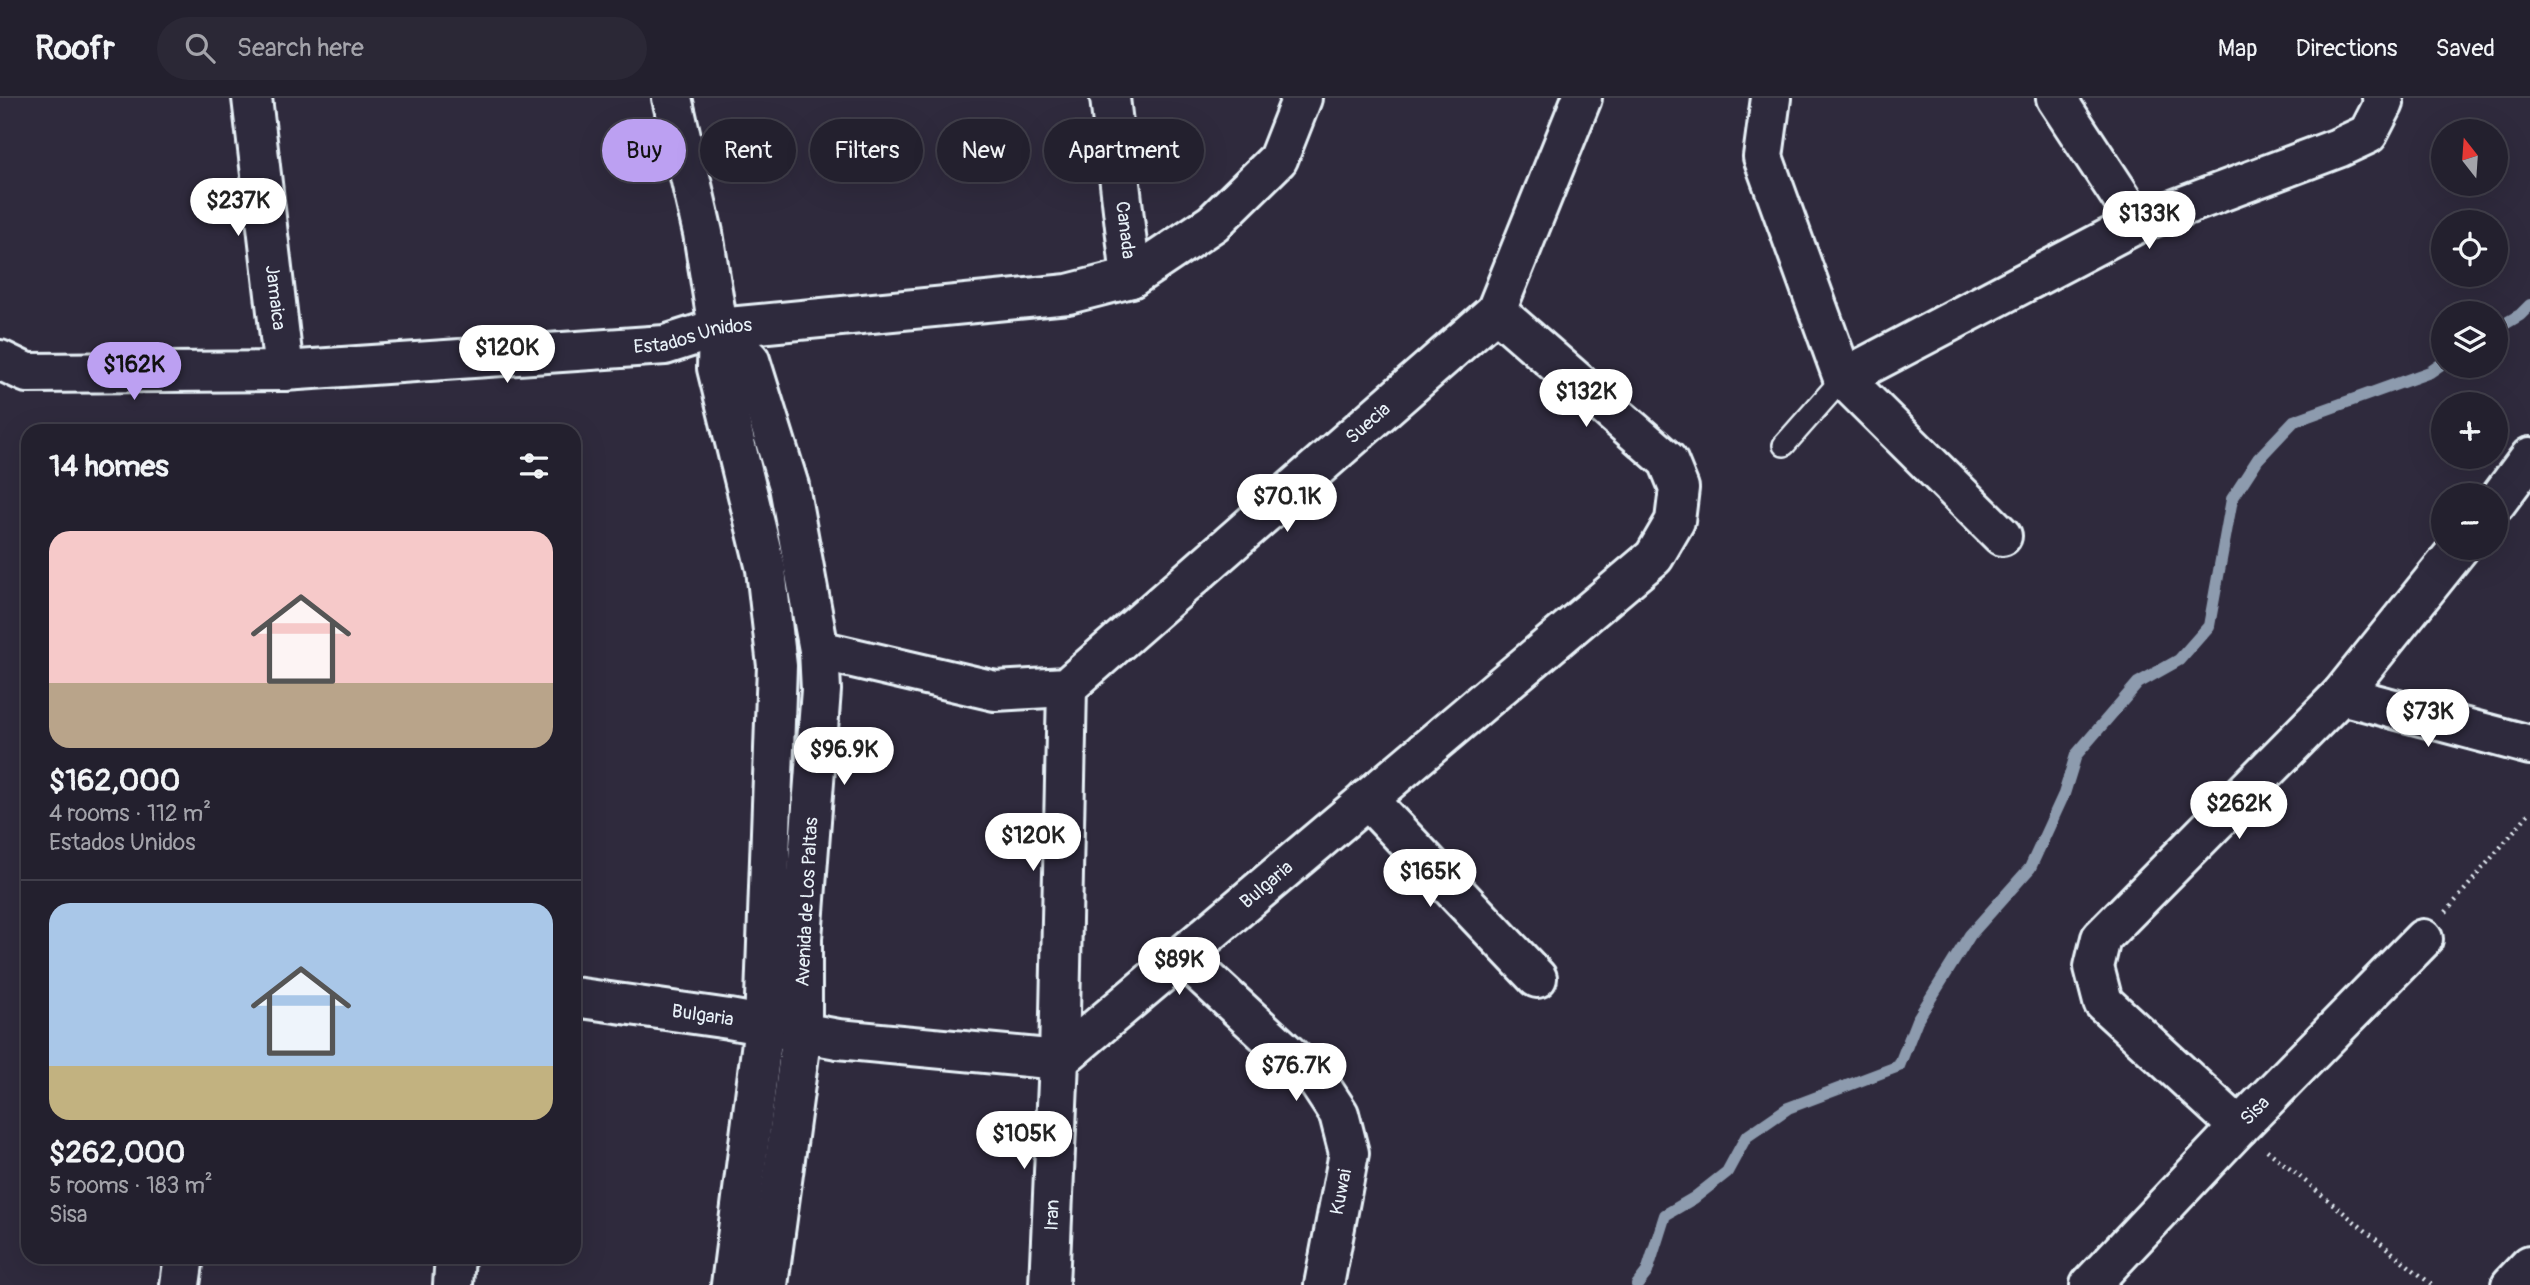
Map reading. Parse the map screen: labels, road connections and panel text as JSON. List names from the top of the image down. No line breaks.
{"streets":{"street":["Canada","Jamaica","Estados Unidos","Suecia","Bulgaria","Avenida de Los Paltas","Sisa","Kuwai","Iran"]},"crossings":[["Canada","Estados Unidos"],["Jamaica","Estados Unidos"],["Estados Unidos","Avenida de Los Paltas"],["Suecia","Bulgaria"],["Suecia","Iran"],["Bulgaria","Avenida de Los Paltas"],["Bulgaria","Kuwai"],["Bulgaria","Iran"]],"north":"top","page":{"header":"Roofr","search":"Search here","nav":["Map","Directions","Saved"],"map_buttons":["+","−"],"chip":["Buy","Rent","Filters","New","Apartment"],"price":["$237K","$133K","$120K","$162K","$132K","$70.1K","$73K","$96.9K","$262K","$120K","$165K","$89K","$76.7K","$105K"],"heading":"14 homes","list":[{"name":"$162,000","note":"4 rooms · 112 m² · Estados Unidos"},{"name":"$262,000","note":"5 rooms · 183 m² · Sisa"}]}}
